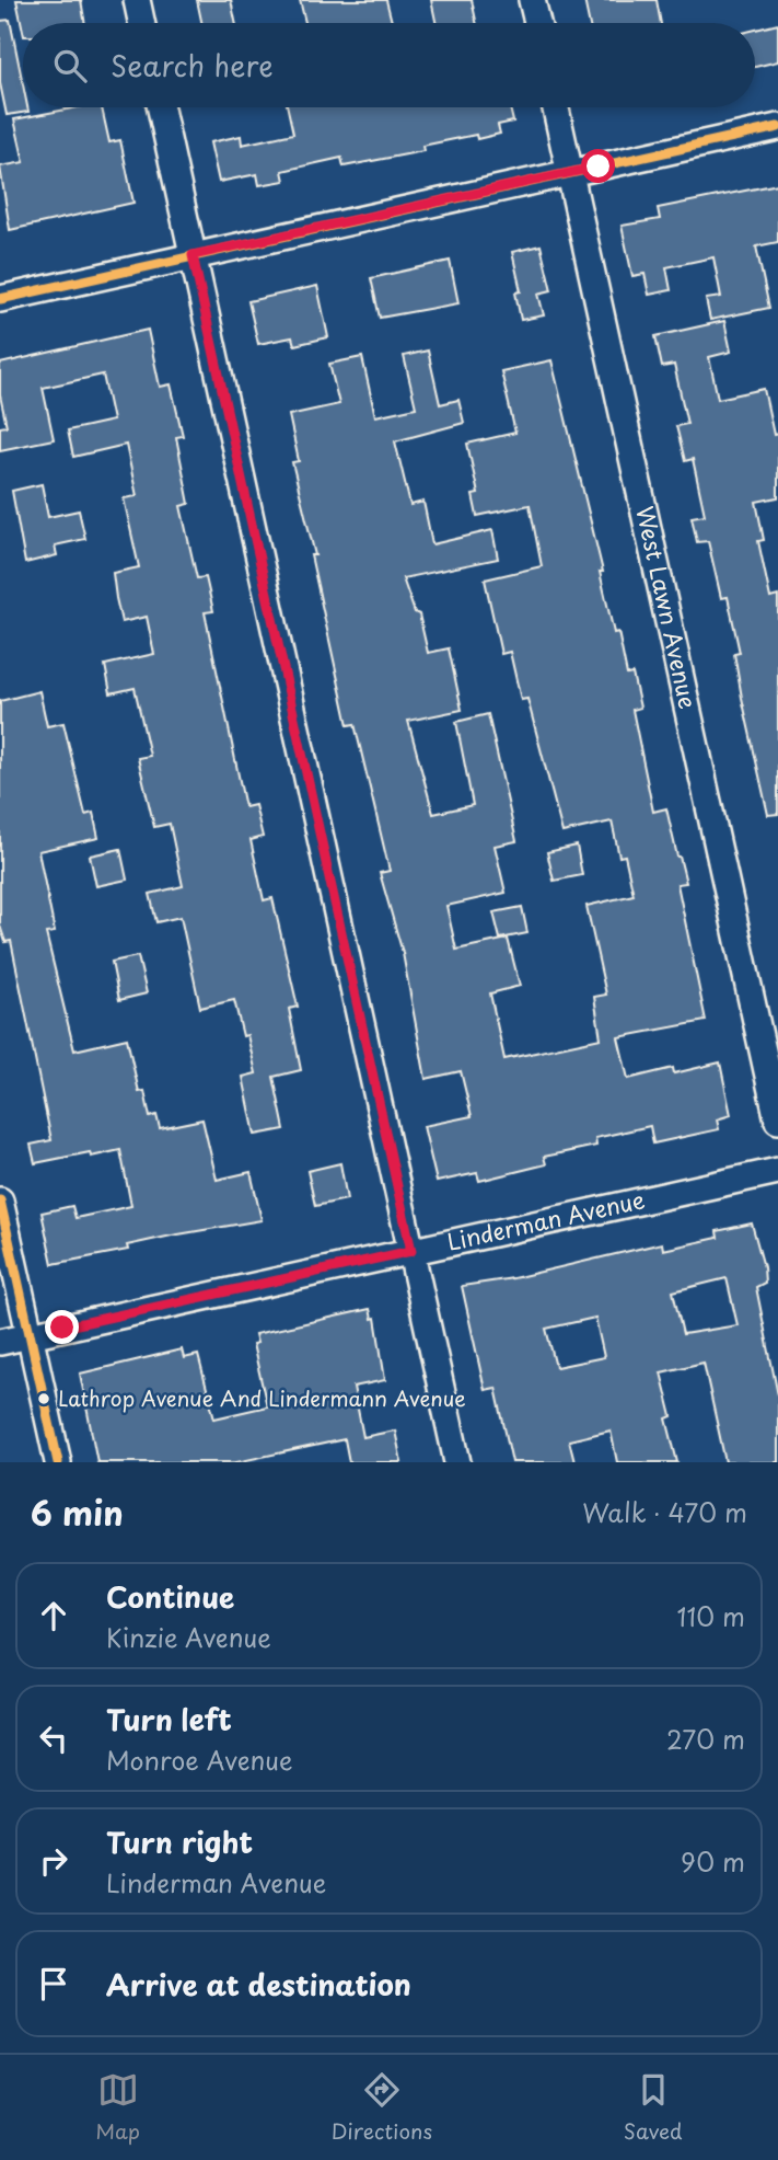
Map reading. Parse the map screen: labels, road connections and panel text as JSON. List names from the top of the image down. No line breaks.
{"streets":{"street":["West Lawn Avenue","Linderman Avenue"]},"places":["Lathrop Avenue And Lindermann Avenue"],"page":{"search":"Search here","heading":["6 min","Walk · 470 m"],"list":[["Continue","Kinzie Avenue","110 m"],["Turn left","Monroe Avenue","270 m"],["Turn right","Linderman Avenue","90 m"],"Arrive at destination"],"nav":["Map","Directions","Saved"]}}
